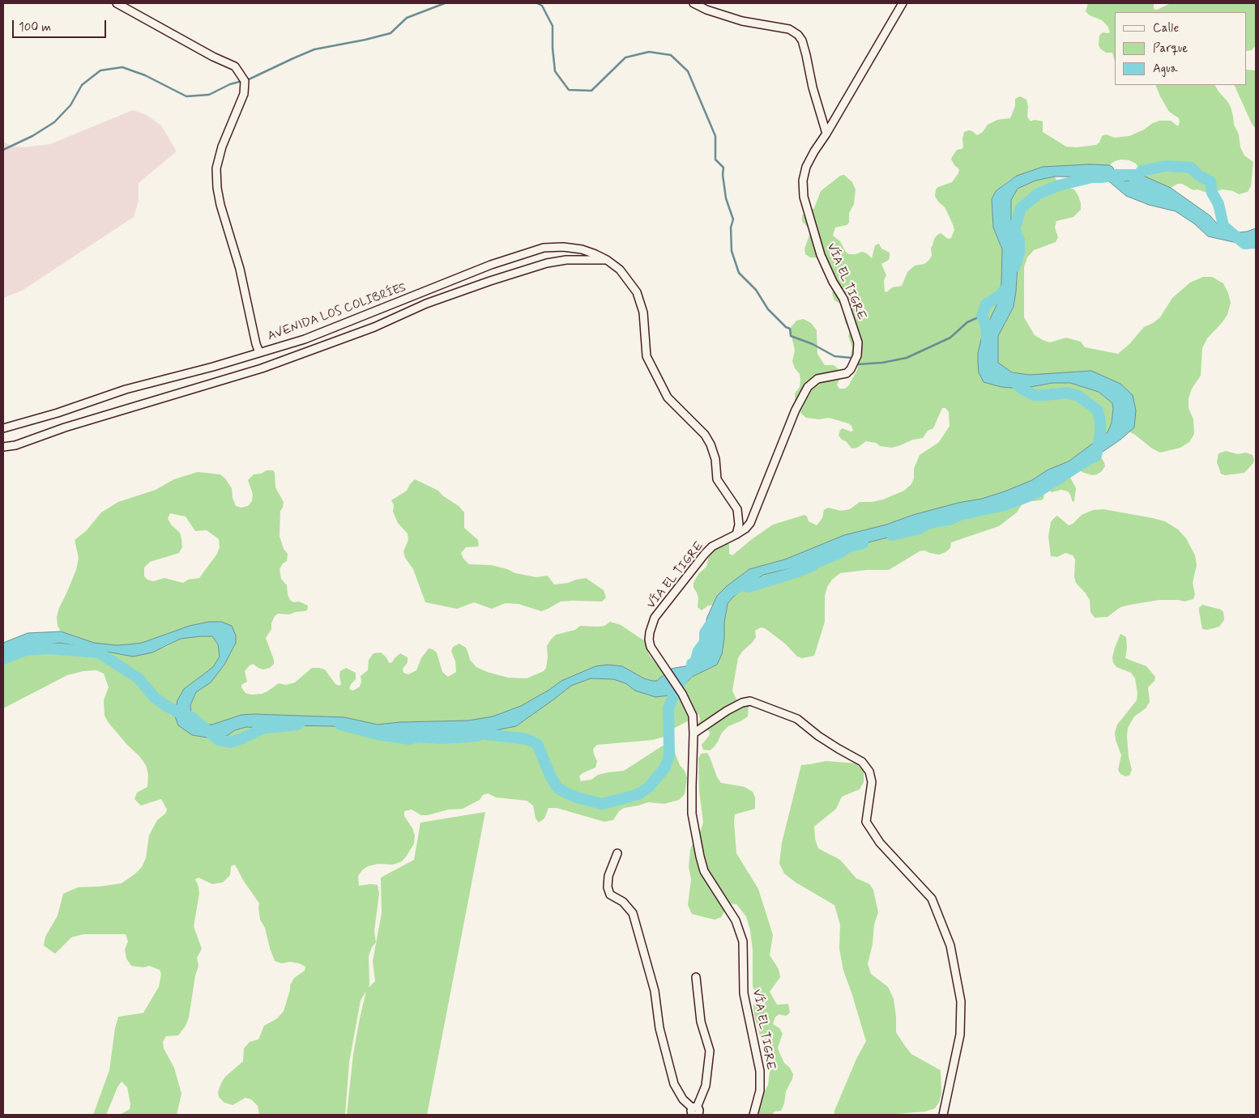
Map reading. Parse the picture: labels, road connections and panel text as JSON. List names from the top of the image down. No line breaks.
{"streets":{"street":["VÍA EL TIGRE","AVENIDA LOS COLIBRÍES"]},"crossings":[["VÍA EL TIGRE","AVENIDA LOS COLIBRÍES"]],"legend":["Calle","Parque","Agua"],"scale_bar":"100 m"}
